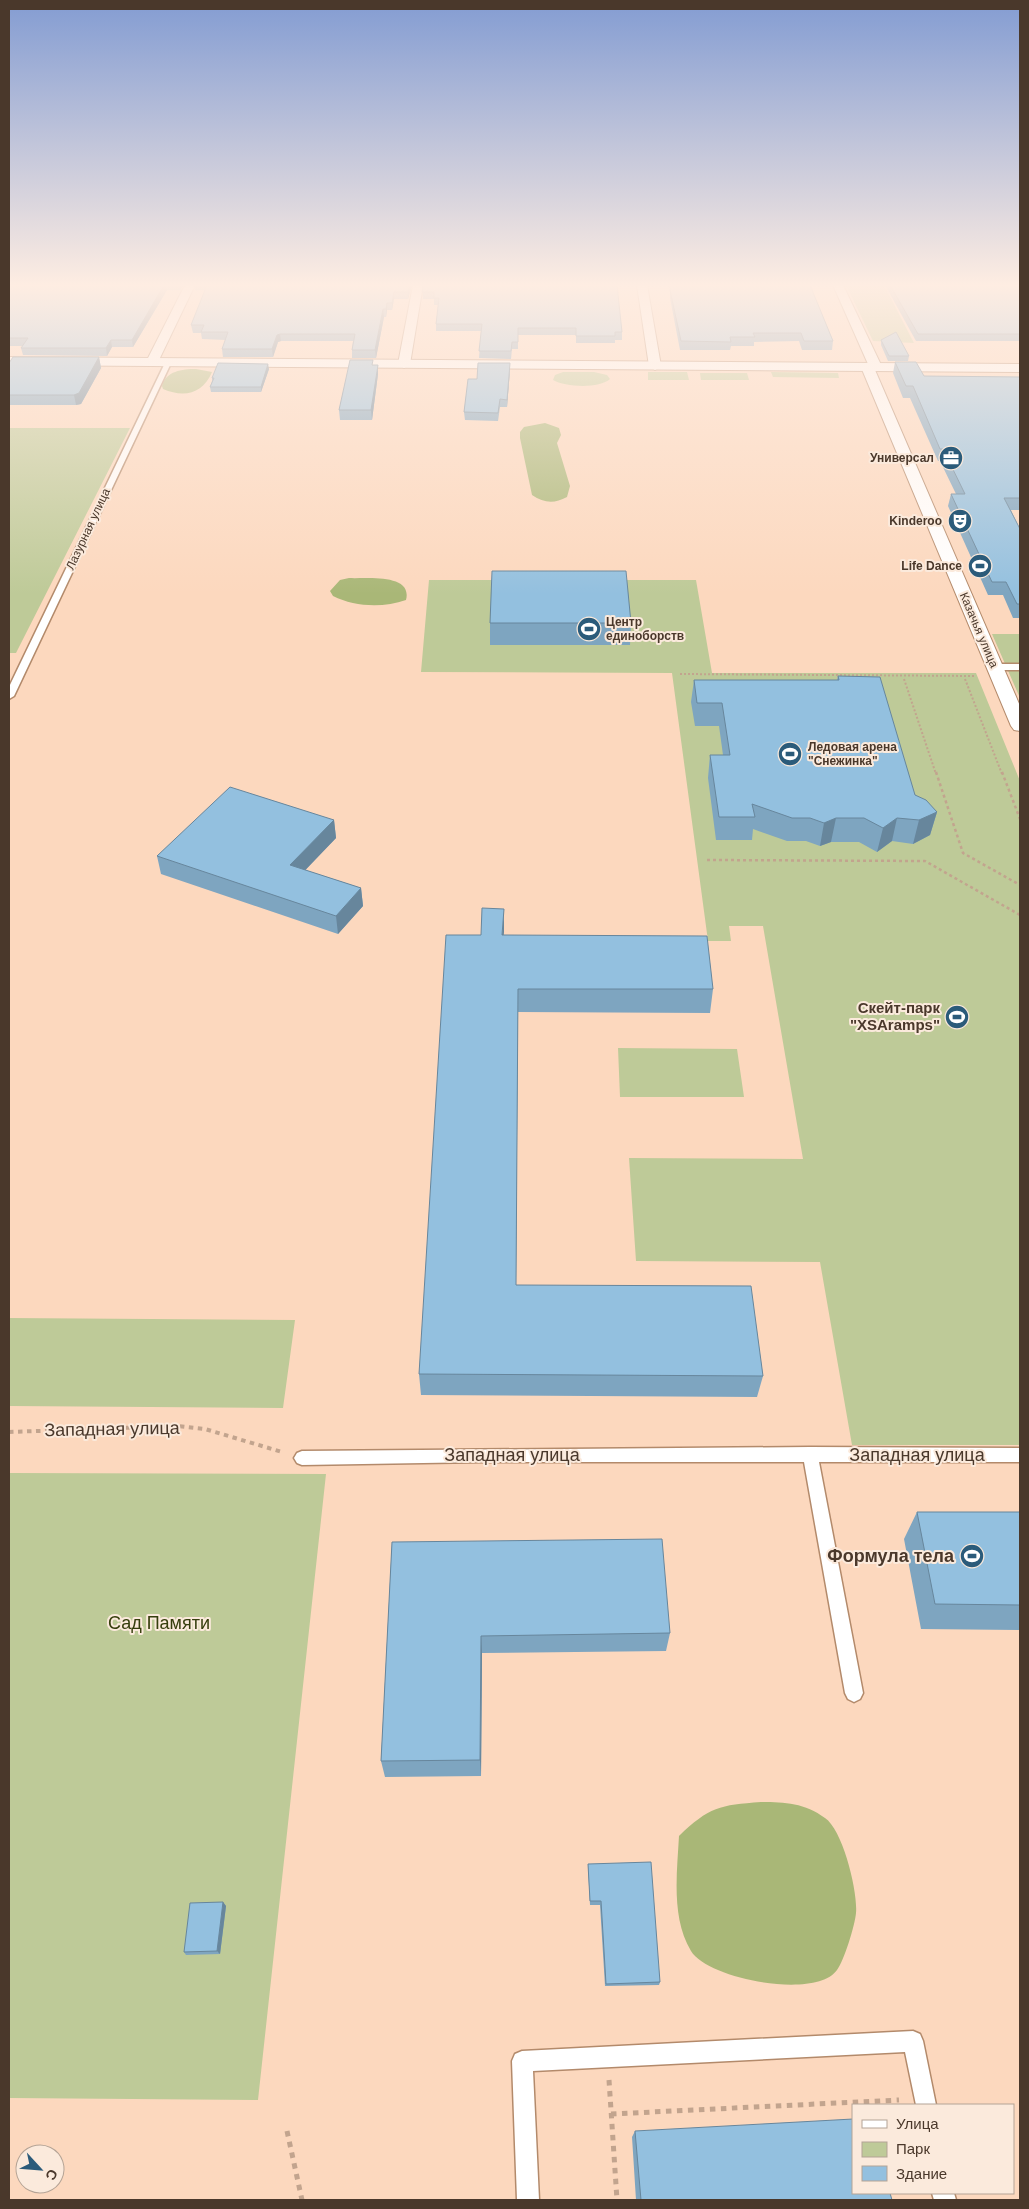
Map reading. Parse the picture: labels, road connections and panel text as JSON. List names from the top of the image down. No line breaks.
{"streets":{"street":["Казачья улица"],"lane":["Лазурная улица","Западная улица"]},"parks":["Сад Памяти"],"places":{"office":["Универсал"],"theatre":["Kinderoo"],"sports":["Life Dance","Центр единоборств","Ледовая арена \"Снежинка\"","Скейт-парк \"XSAramps\"","Формула тела"]},"legend":["Улица","Парк","Здание"],"north":"bottom right"}
